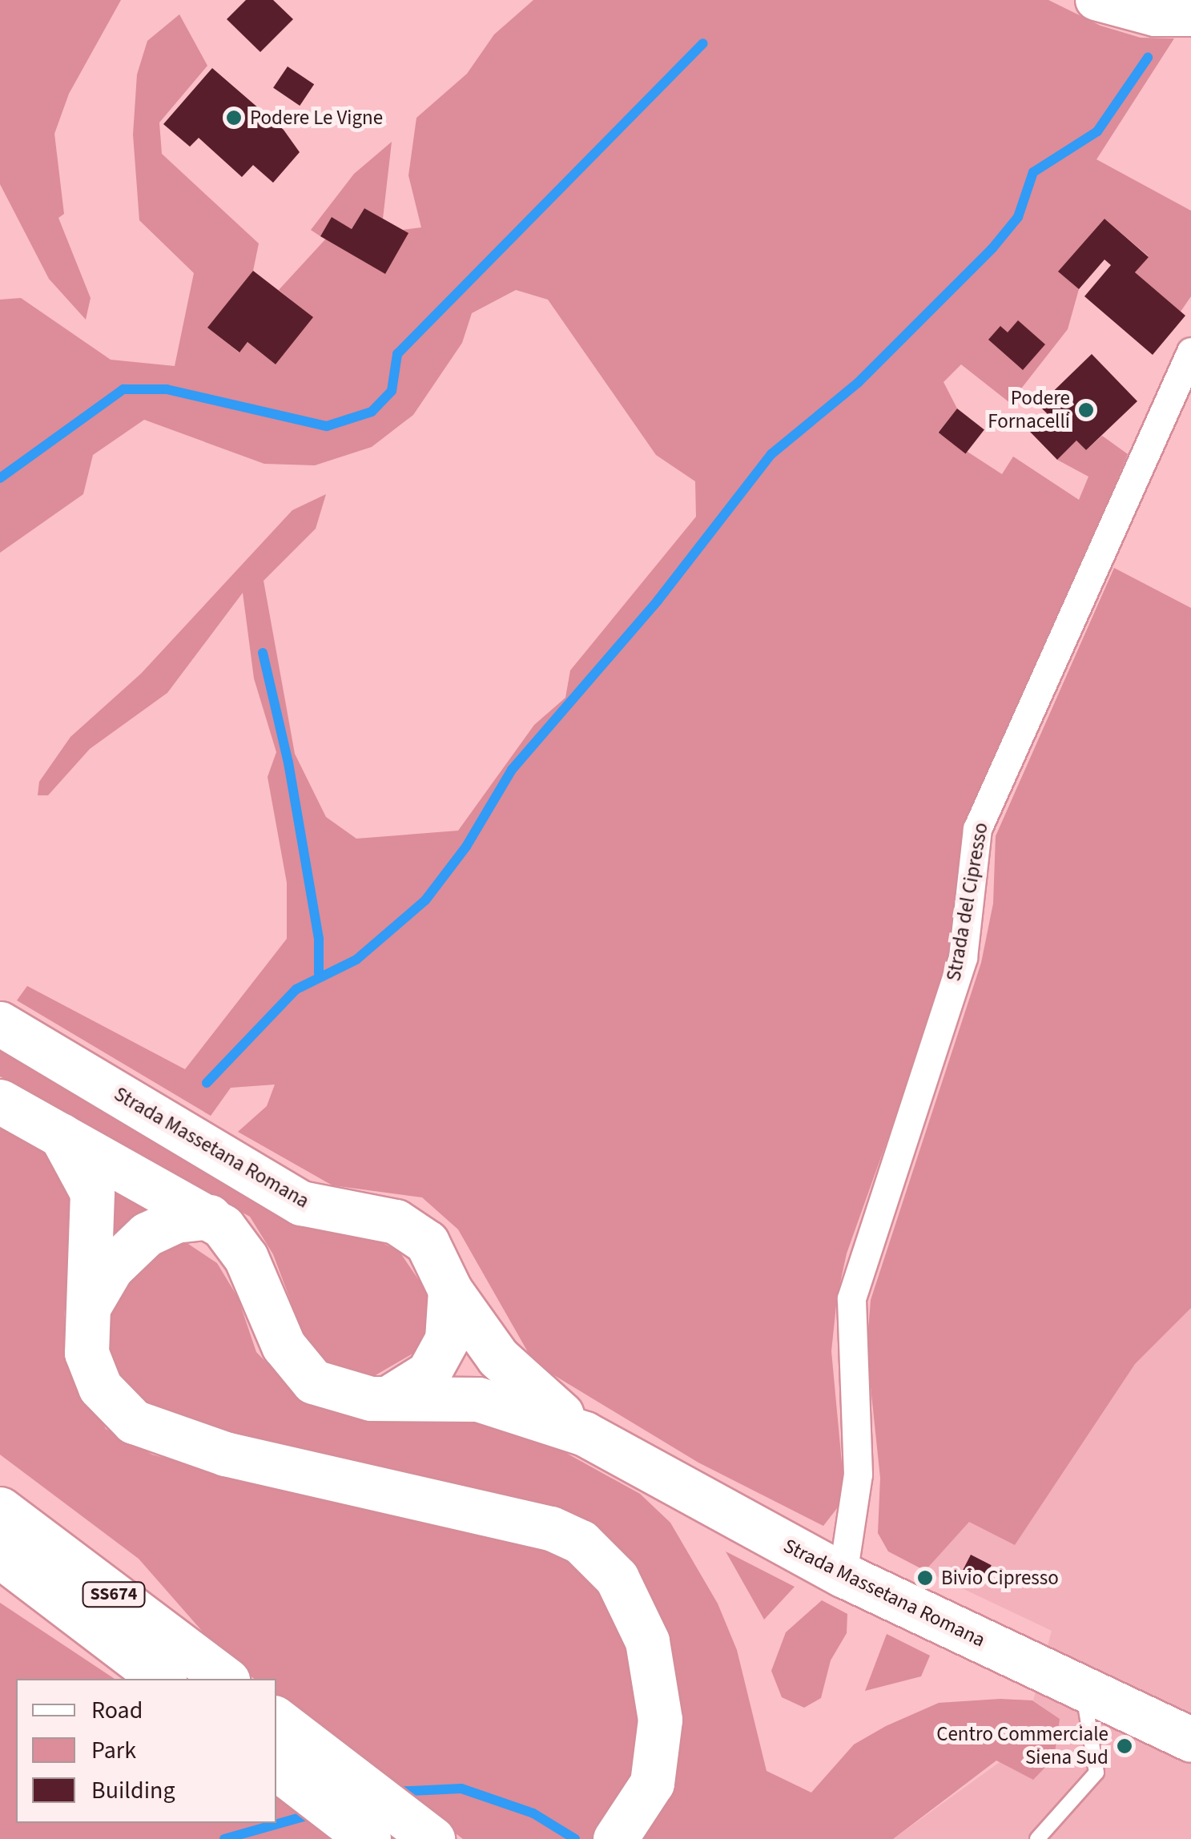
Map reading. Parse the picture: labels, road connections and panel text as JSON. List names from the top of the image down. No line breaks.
{"streets":{"main road":["Strada Massetana Romana","SS674"],"street":["Strada del Cipresso"]},"crossings":[["Strada del Cipresso","Strada Massetana Romana"]],"places":["Podere Le Vigne","Podere Fornacelli","Bivio Cipresso","Centro Commerciale Siena Sud"],"legend":["Road","Park","Building"]}
